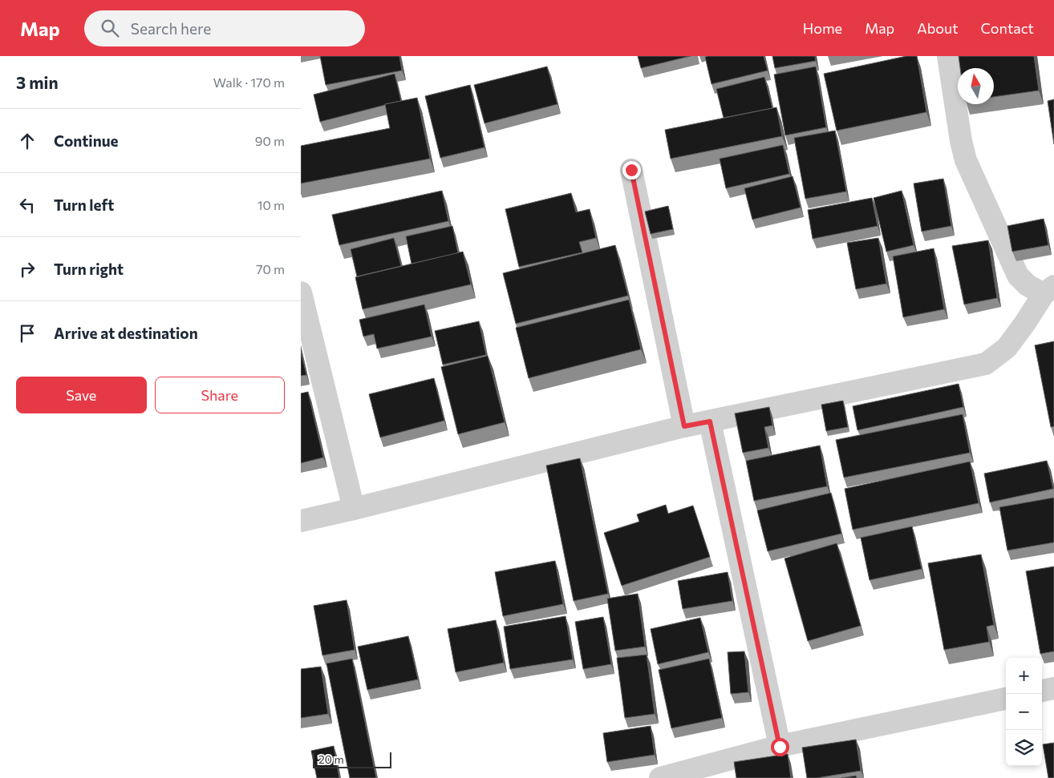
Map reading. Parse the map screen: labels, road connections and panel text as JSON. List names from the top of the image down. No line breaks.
{"scale_bar":"20 m","north":"top","page":{"header":"Map","search":"Search here","nav":["Home","Map","About","Contact"],"heading":["3 min","Walk · 170 m"],"list":[["Continue","90 m"],["Turn left","10 m"],["Turn right","70 m"],"Arrive at destination"],"buttons":["Save","Share"],"map_buttons":["+","−"],"scale":"20 m"}}
